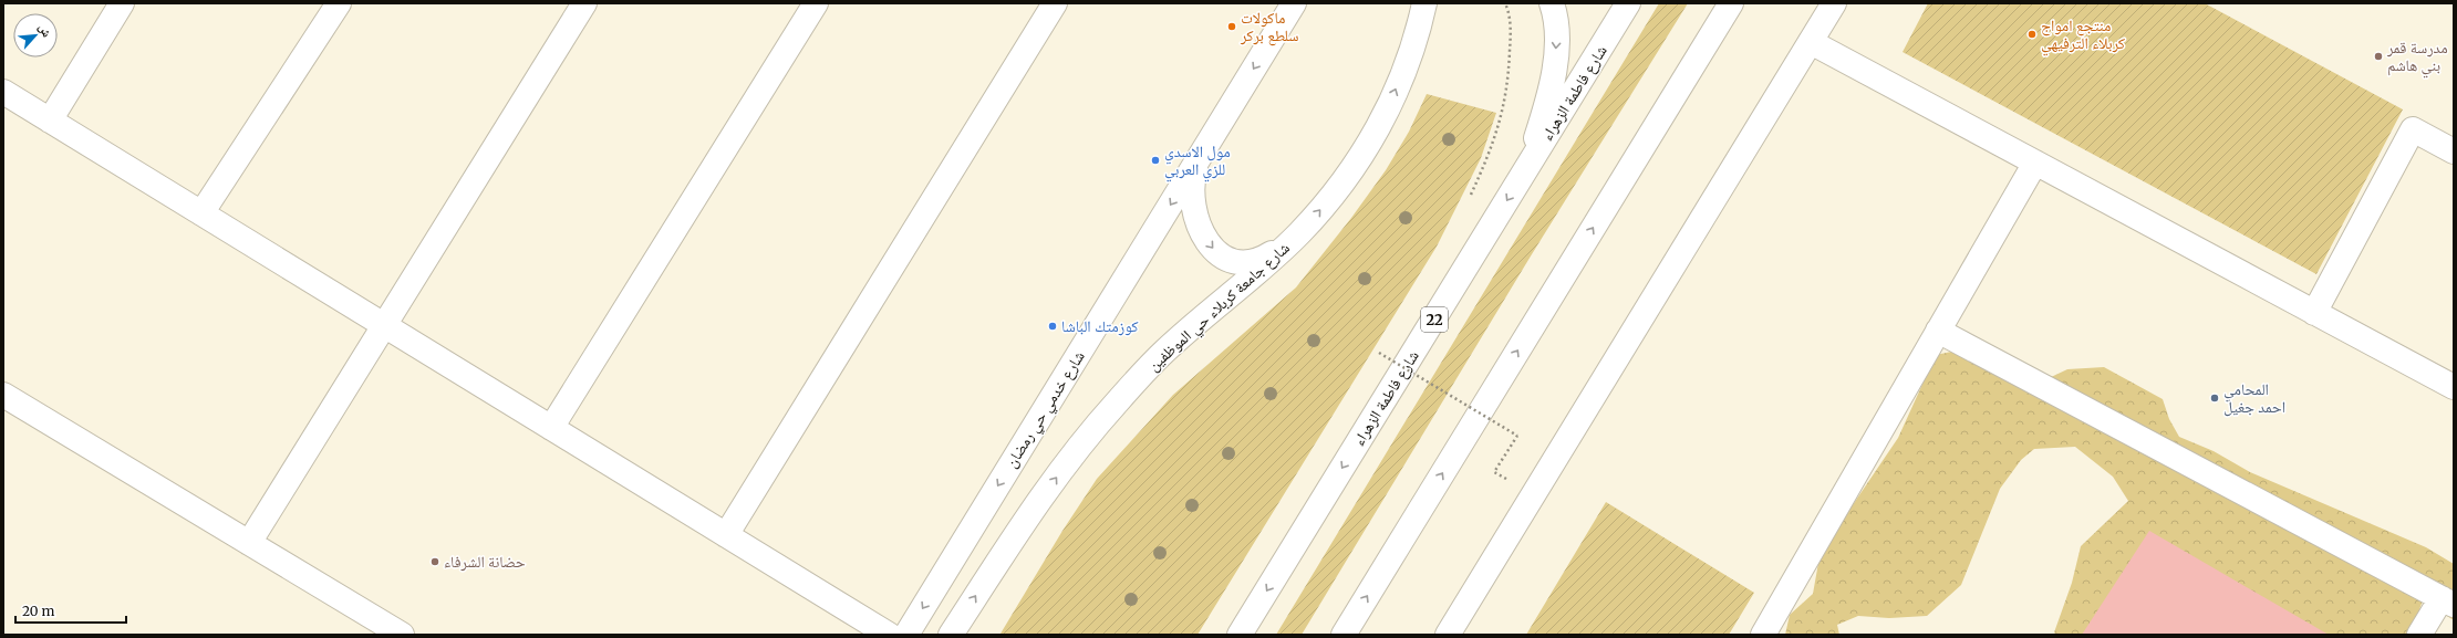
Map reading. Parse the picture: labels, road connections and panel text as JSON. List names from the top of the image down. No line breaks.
{"streets":{"main road":["شارع فاطمة الزهراء","شارع جامعة كربلاء حي الموظفين","22","شارع خدمي حي رمضان"]},"one_way":["شارع جامعة كربلاء حي الموظفين"],"places":["ماكولات سلطع بركر","منتجع امواج كربلاء الترفيهي","مدرسة قمر بني هاشم","مول الاسدي للزي العربي","كوزمتك الباشا","المحامي احمد جغيل","حضانة الشرفاء"],"scale_bar":"20 m","north":"top right"}
